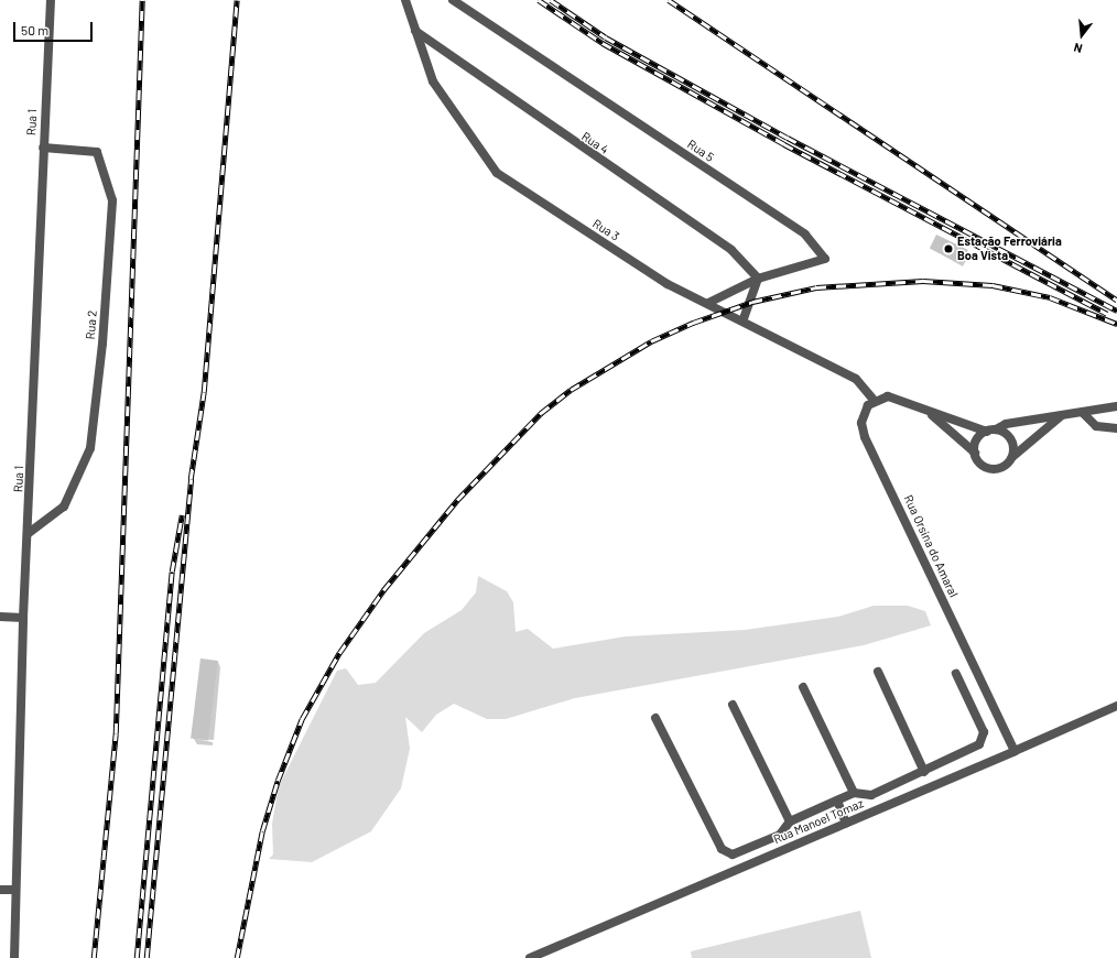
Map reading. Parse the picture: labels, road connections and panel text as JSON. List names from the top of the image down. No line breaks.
{"streets":{"street":["Rua 1","Rua 4","Rua 5","Rua 3","Rua 2","Rua Orsina do Amaral","Rua Manoel Tomaz"]},"crossings":[["Rua 1","Rua 2"],["Rua 4","Rua 5"],["Rua 4","Rua 3"],["Rua 5","Rua 3"],["Rua 3","Rua Orsina do Amaral"],["Rua Orsina do Amaral","Rua Manoel Tomaz"]],"places":["Estação Ferroviária Boa Vista"],"scale_bar":"50 m","north":"bottom"}
